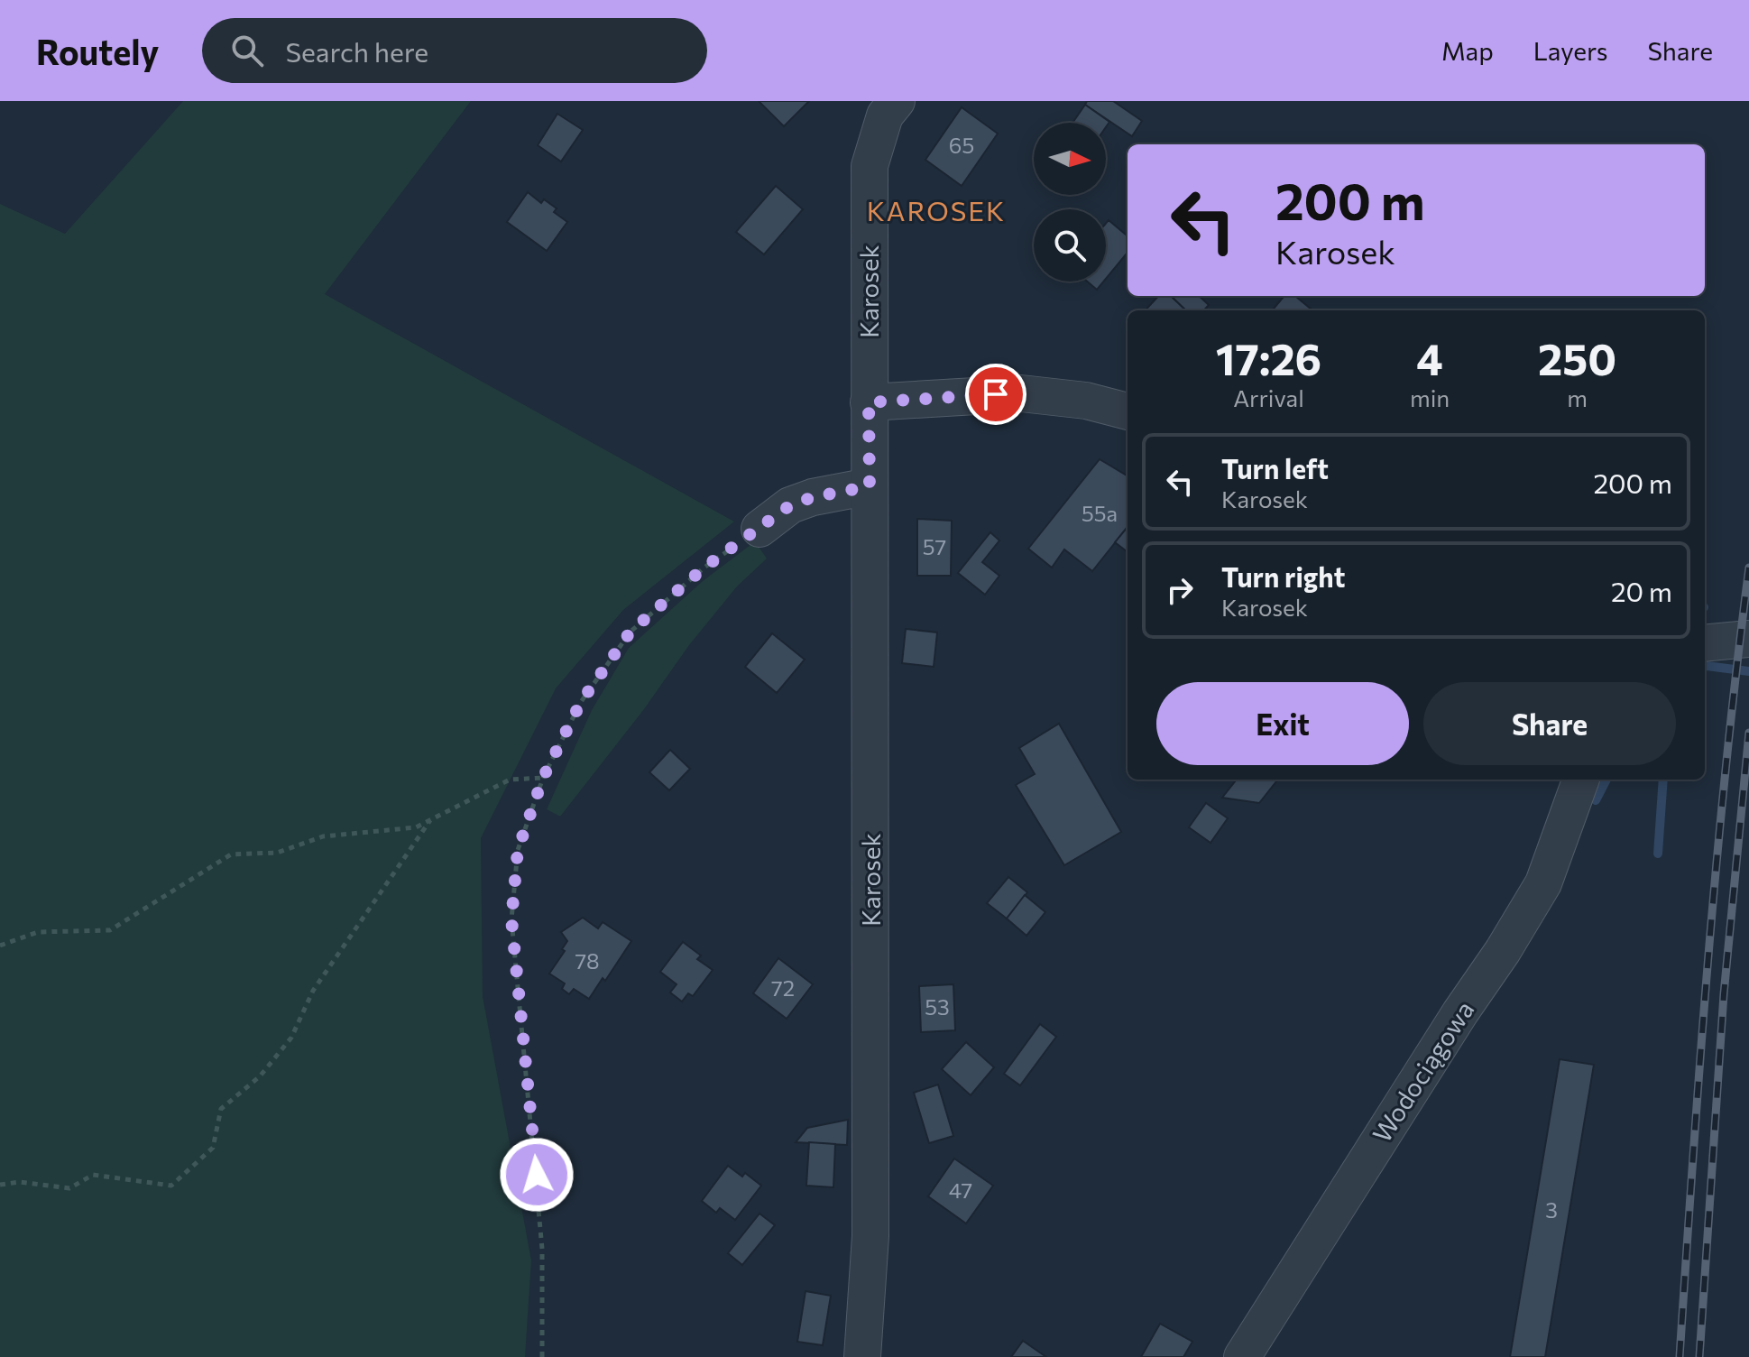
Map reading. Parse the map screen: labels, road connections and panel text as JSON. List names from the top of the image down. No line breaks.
{"streets":{"street":["Karosek","Wodociągowa"]},"districts":["KAROSEK"],"house_numbers":["65","55a","57","78","72","53","47","3"],"north":"right","page":{"header":"Routely","search":"Search here","nav":["Map","Layers","Share"],"turn":["200 m","Karosek"],"eta":["17:26","Arrival","4","min","250","m"],"list":[{"name":"Turn left","note":"Karosek","value":"200 m"},{"name":"Turn right","note":"Karosek","value":"20 m"}],"buttons":["Exit","Share"]}}
